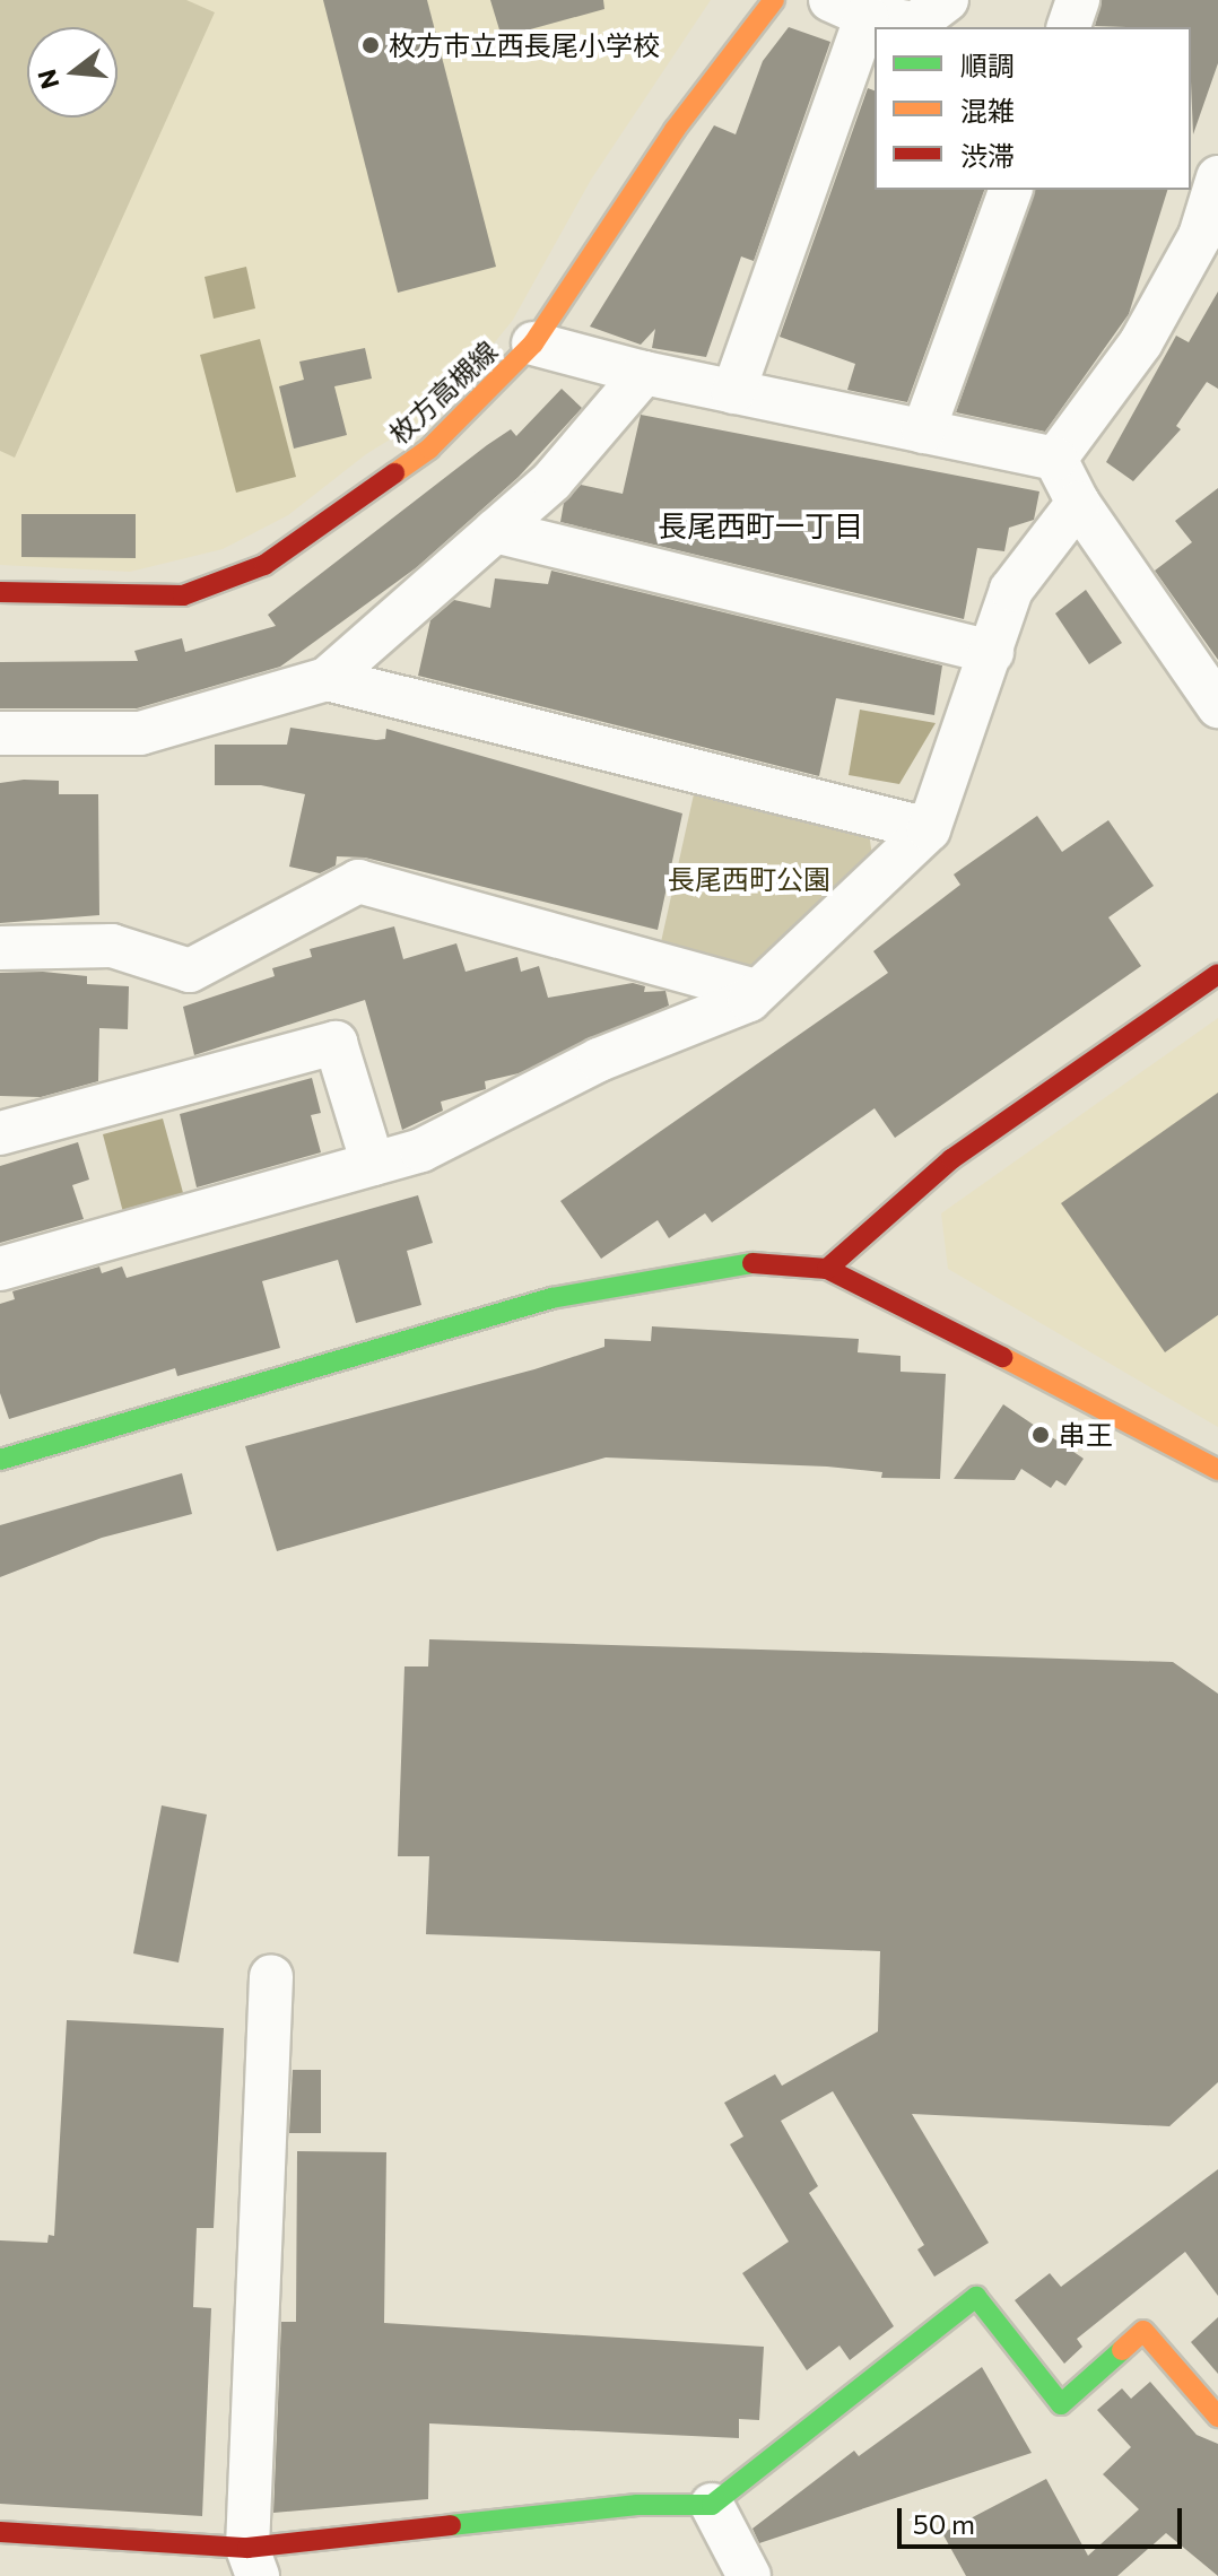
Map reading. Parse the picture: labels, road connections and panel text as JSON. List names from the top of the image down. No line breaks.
{"streets":{"street":["枚方高槻線"]},"districts":["長尾西町一丁目"],"parks":["長尾西町公園"],"places":["枚方市立西長尾小学校","串王"],"legend":["順調","混雑","渋滞"],"scale_bar":"50 m","north":"left"}
